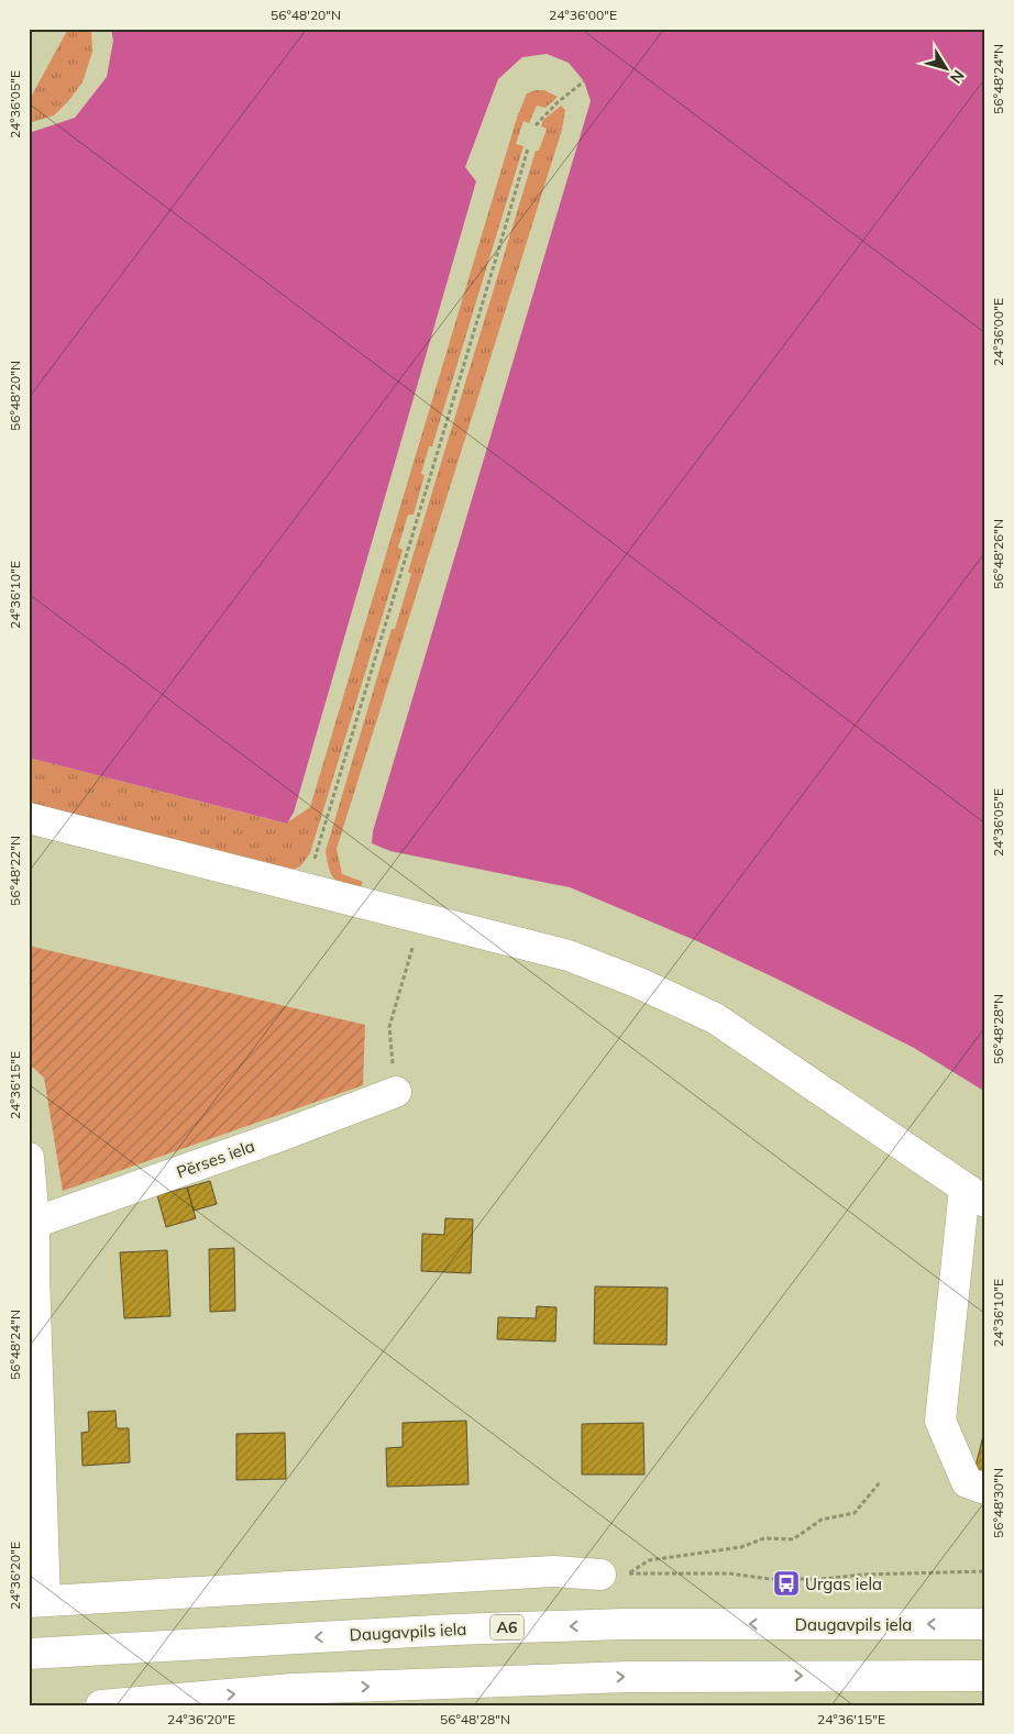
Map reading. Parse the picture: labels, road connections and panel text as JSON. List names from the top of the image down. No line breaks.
{"streets":{"main road":["Pērses iela","Daugavpils iela","A6"]},"places":{"bus stop":["Urgas iela"]},"north":"bottom right","coordinates":["56°48'20\"N","24°36'00\"E","56°48'24\"N","24°36'05\"E","56°48'26\"N","24°36'10\"E","56°48'22\"N","56°48'28\"N","24°36'15\"E","56°48'30\"N","24°36'20\"E"]}
